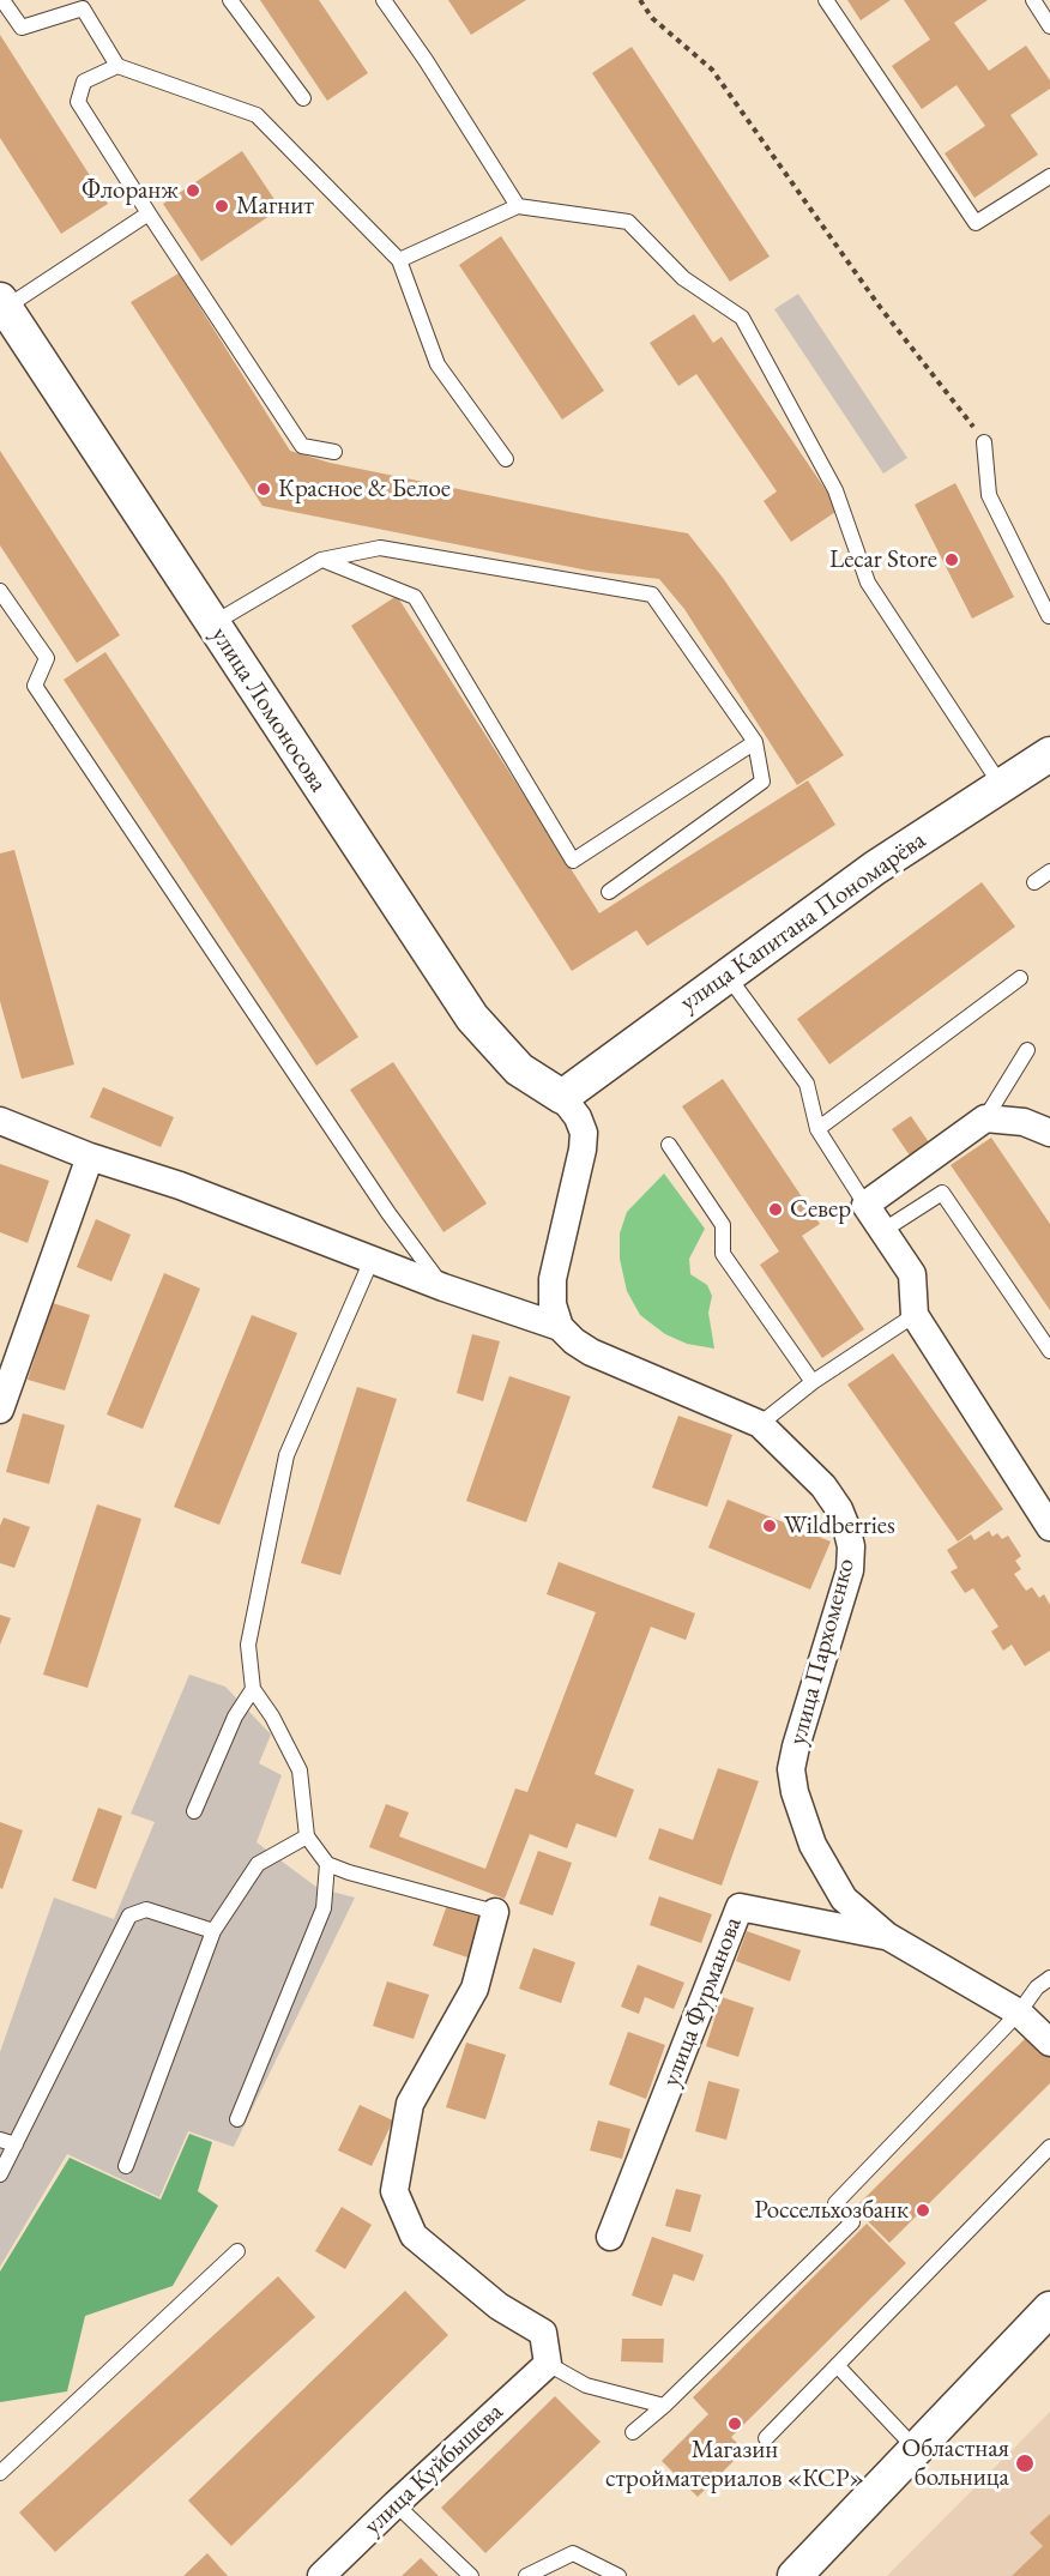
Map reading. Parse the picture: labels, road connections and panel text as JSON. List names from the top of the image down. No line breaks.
{"streets":{"street":["улица Ломоносова","улица Капитана Пономарёва","улица Пархоменко","улица Фурманова","улица Куйбышева"]},"crossings":[["улица Ломоносова","улица Капитана Пономарёва"],["улица Пархоменко","улица Фурманова"]],"places":["Флоранж","Магнит","Красное & Белое","Lecar Store","Север","Wildberries","Россельхозбанк","Магазин стройматериалов «КСР»","Областная больница"]}
